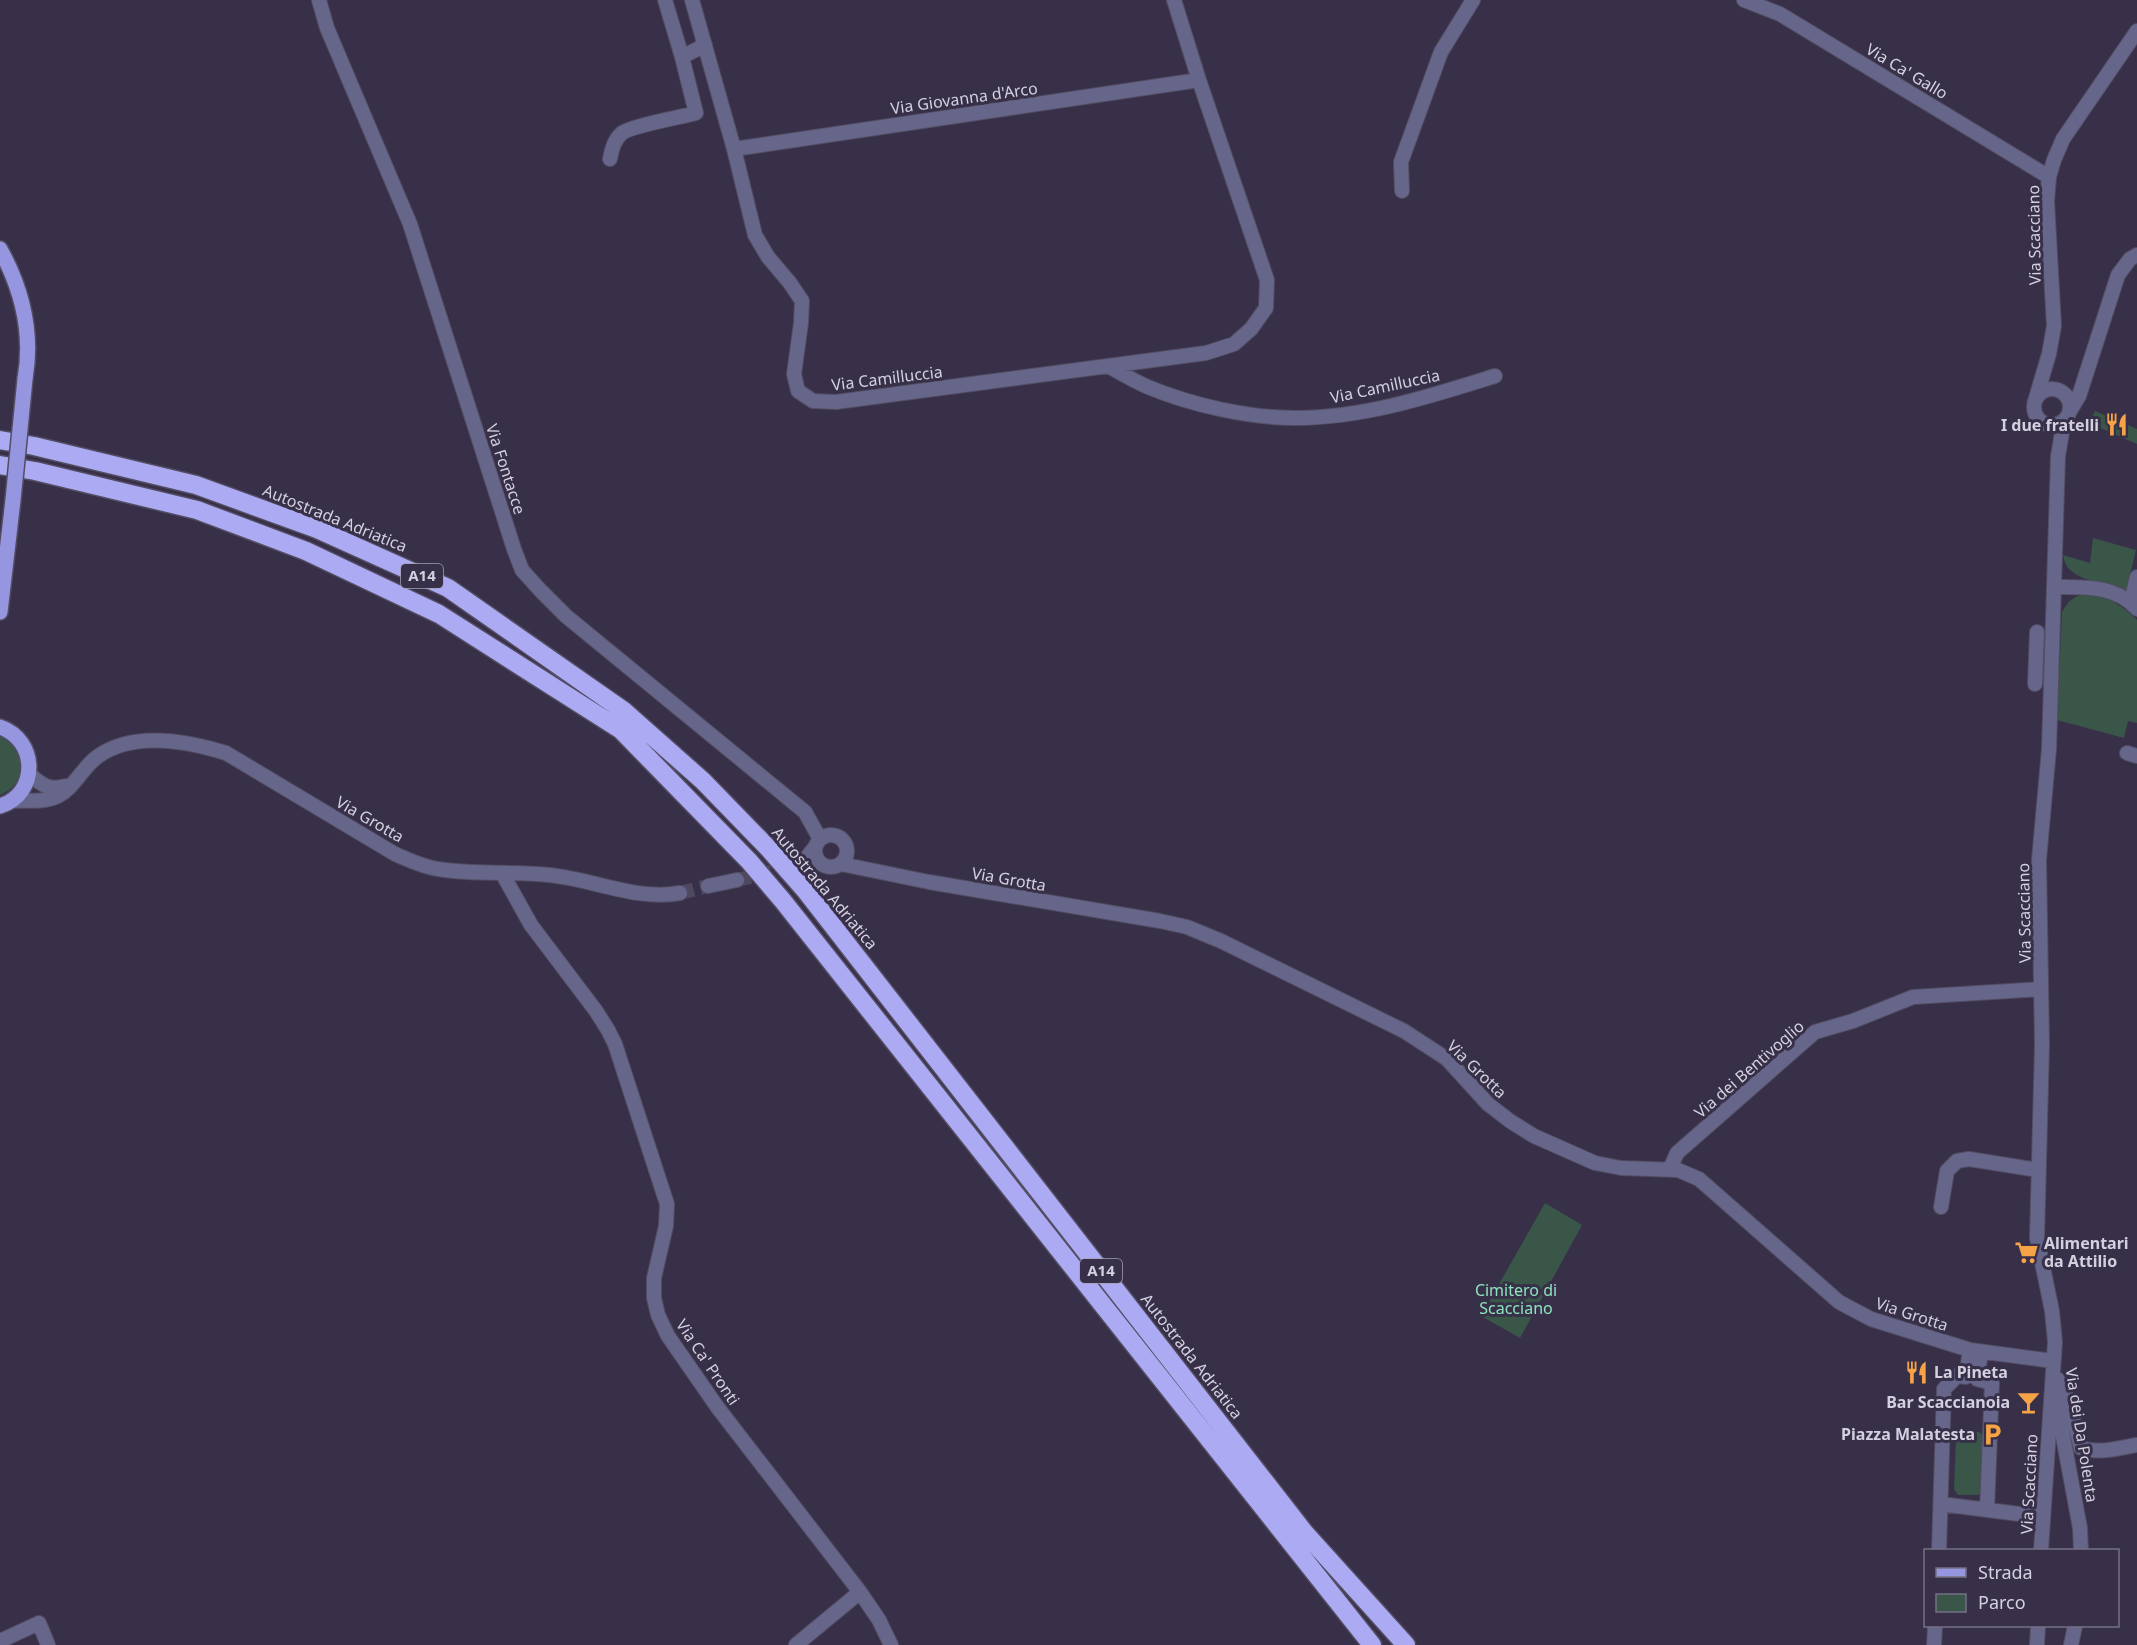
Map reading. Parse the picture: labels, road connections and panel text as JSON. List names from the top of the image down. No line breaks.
{"streets":{"highway":["Autostrada Adriatica","A14"],"street":["Via Ca' Gallo","Via Giovanna d'Arco","Via Scacciano","Via Camilluccia","Via Fontacce","Via Grotta","Via dei Bentivoglio","Via Ca' Pronti","Via dei Da Polenta"]},"crossings":[["Via Ca' Gallo","Via Scacciano"],["Via Giovanna d'Arco","Via Camilluccia"],["Via Scacciano","Via Grotta"],["Via Scacciano","Via dei Bentivoglio"],["Via Scacciano","Via dei Da Polenta"],["Via Fontacce","Via Grotta"],["Via Grotta","Via dei Bentivoglio"],["Via Grotta","Via Ca' Pronti"],["Via Grotta","Via dei Da Polenta"]],"parks":["Cimitero di Scacciano"],"places":{"restaurant":["I due fratelli","La Pineta"],"supermarket":["Alimentari da Attilio"],"bar":["Bar Scaccianoia"],"parking":["Piazza Malatesta"]},"legend":["Strada","Parco"]}
